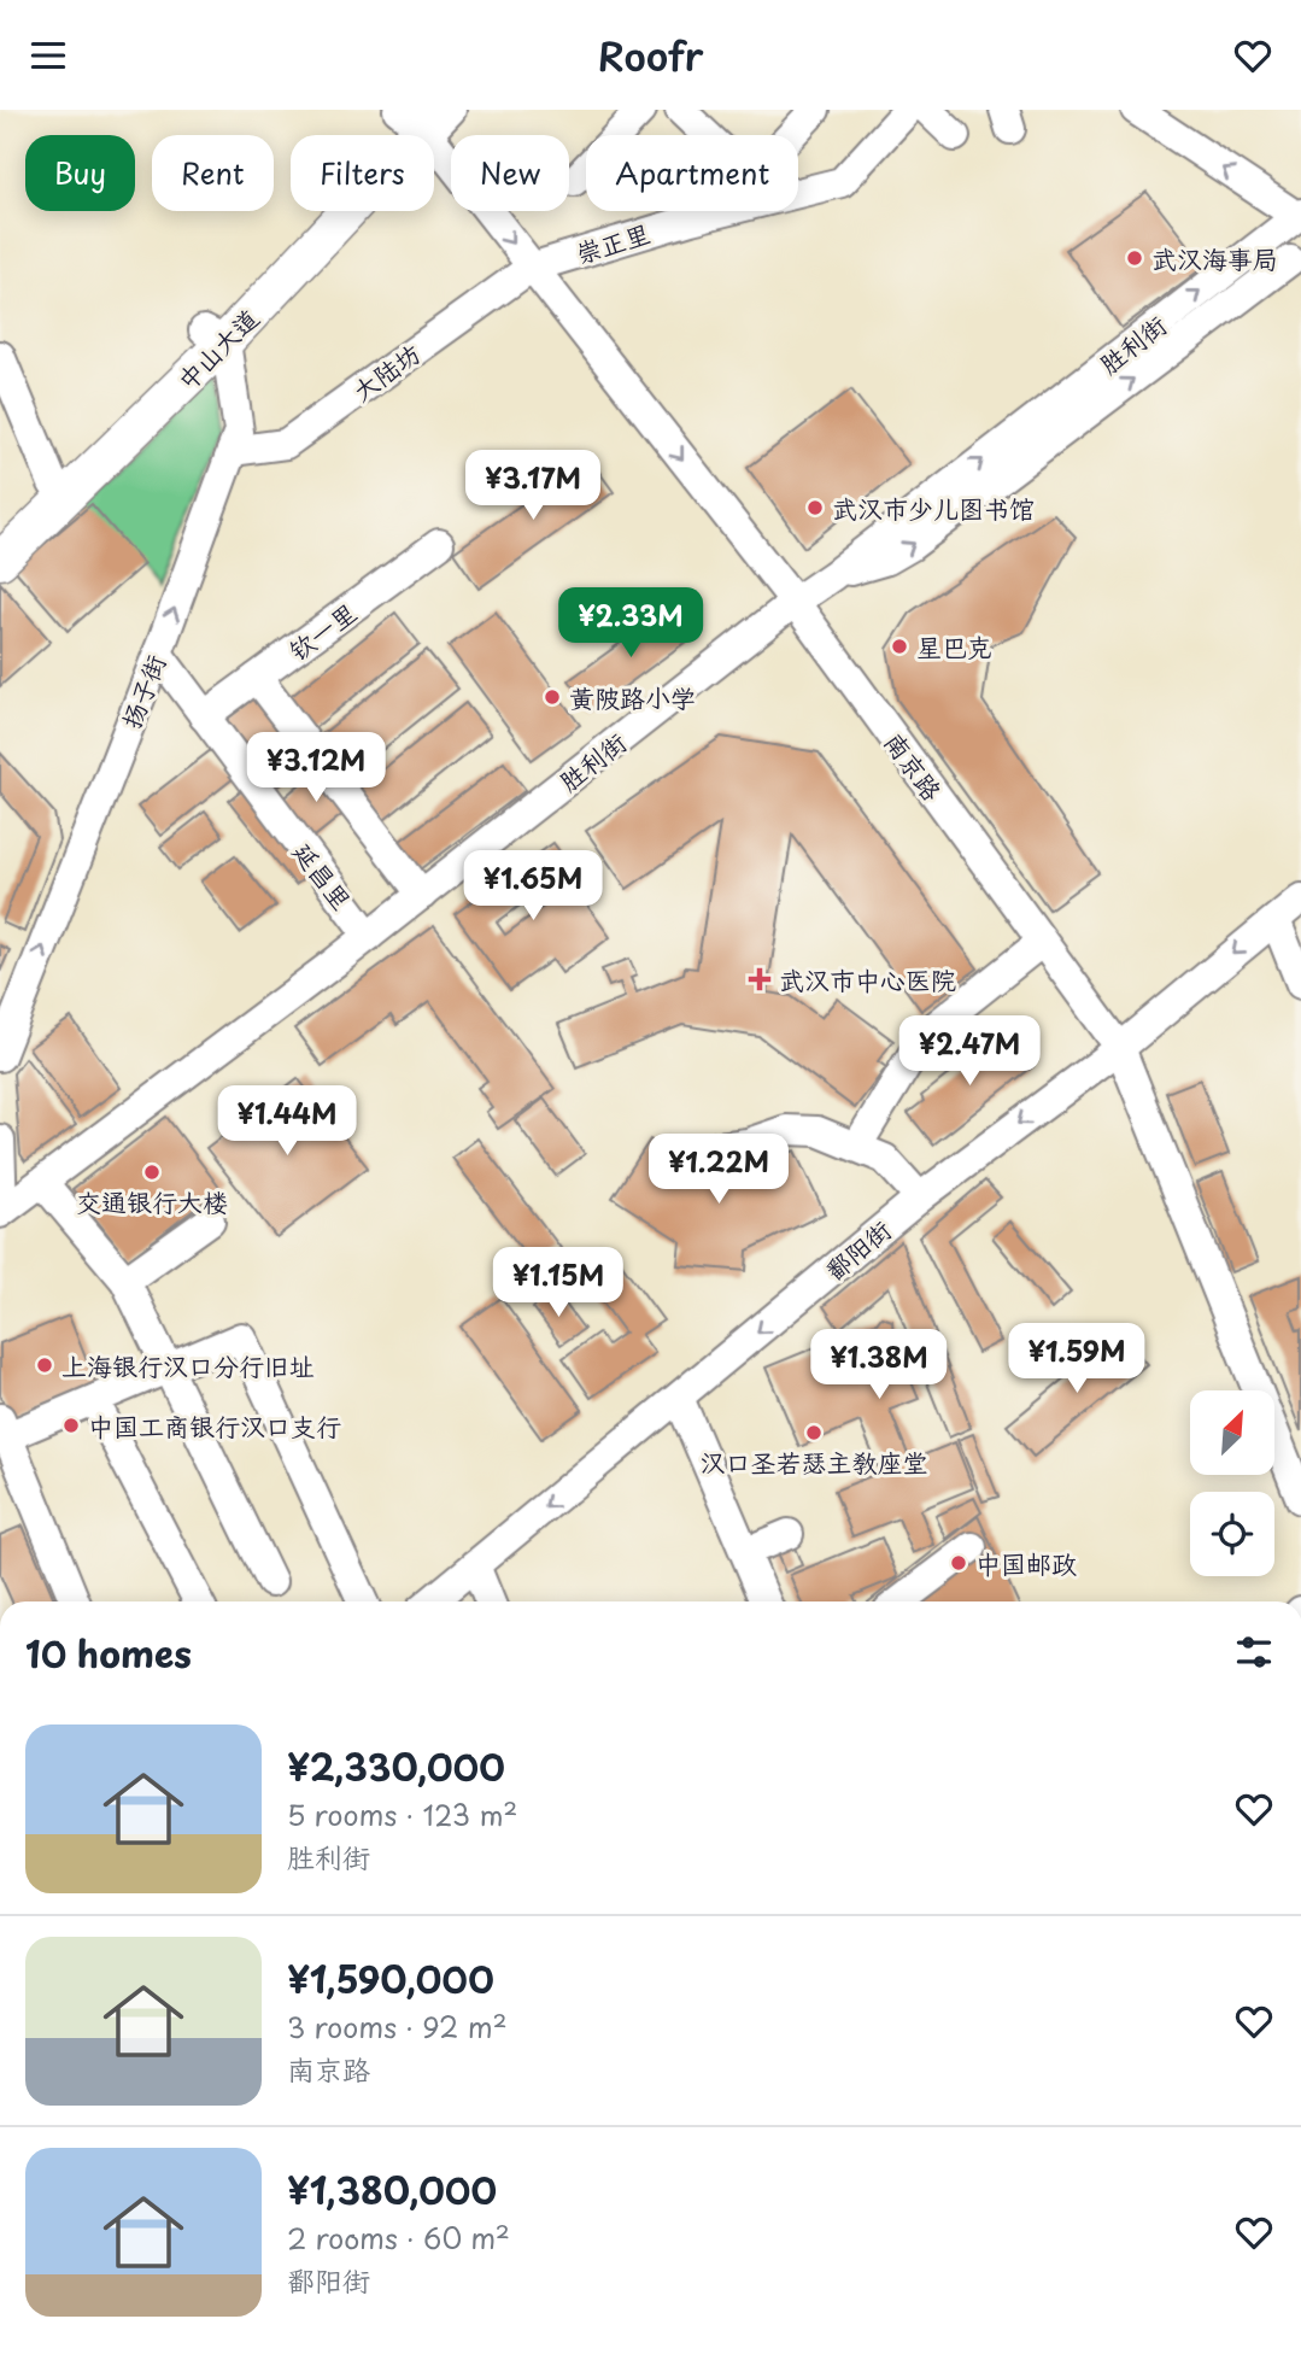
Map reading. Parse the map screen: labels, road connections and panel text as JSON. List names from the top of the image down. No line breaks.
{"streets":{"main road":["中山大道"],"street":["崇正里","胜利街","大陆坊","钦一里","扬子街","南京路","延昌里","鄱阳街"]},"crossings":[["崇正里","大陆坊"],["崇正里","南京路"],["胜利街","南京路"],["胜利街","延昌里"],["中山大道","扬子街"],["中山大道","南京路"],["大陆坊","扬子街"],["大陆坊","南京路"],["钦一里","延昌里"],["扬子街","延昌里"],["南京路","鄱阳街"]],"one_way":["扬子街","南京路"],"places":{"other":["武汉海事局","武汉市少儿图书馆","星巴克","黄陂路小学","交通银行大楼","上海银行汉口分行旧址","中国工商银行汉口支行","汉口圣若瑟主教座堂","中国邮政"],"health":["武汉市中心医院"]},"north":"top right","page":{"header":"Roofr","chip":["Buy","Rent","Filters","New","Apartment"],"price":["¥3.17M","¥2.33M","¥3.12M","¥1.65M","¥2.47M","¥1.44M","¥1.22M","¥1.15M","¥1.59M","¥1.38M"],"heading":"10 homes","list":[{"name":"¥2,330,000","note":"5 rooms · 123 m² · 胜利街"},{"name":"¥1,590,000","note":"3 rooms · 92 m² · 南京路"},{"name":"¥1,380,000","note":"2 rooms · 60 m² · 鄱阳街"}]}}
